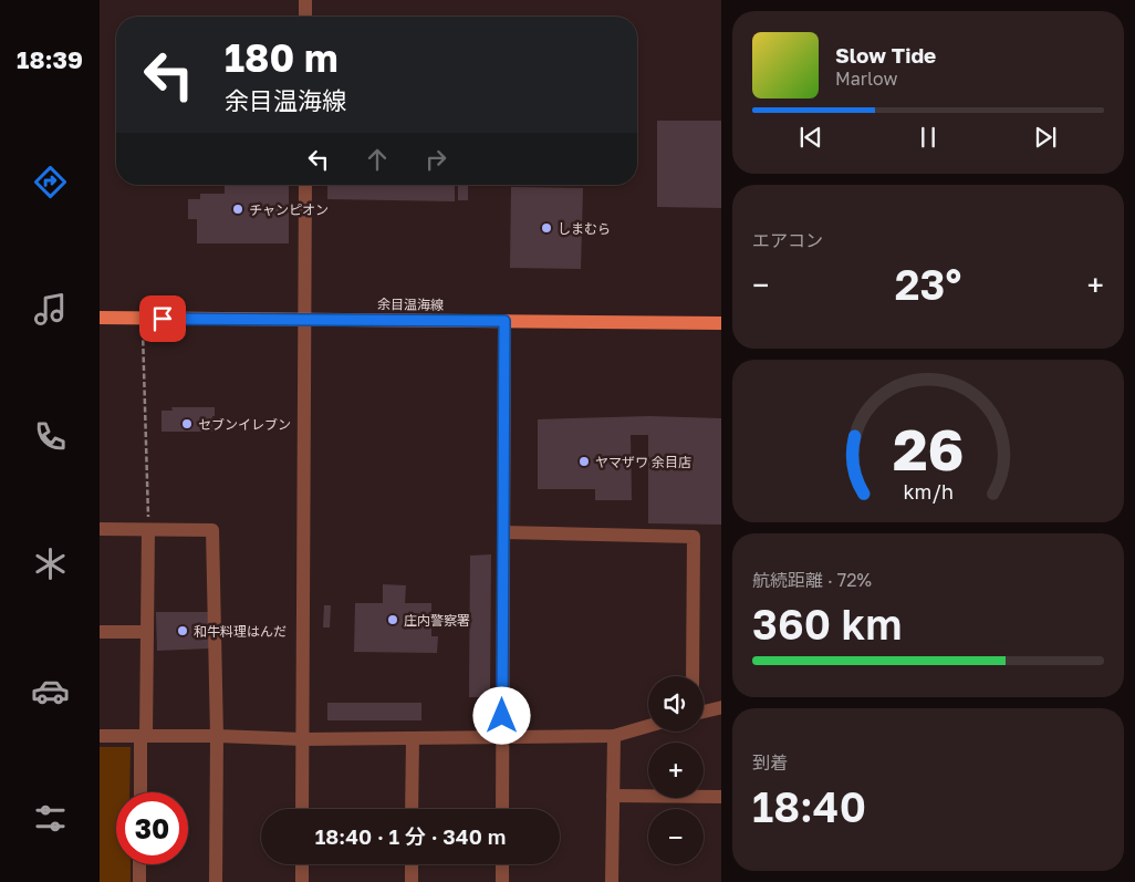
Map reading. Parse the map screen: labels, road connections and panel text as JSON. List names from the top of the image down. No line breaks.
{"streets":{"main road":["余目温海線"]},"places":["チャンピオン","しまむら","セブンイレブン","ヤマザワ 余目店","庄内警察署","和牛料理はんだ"],"page":{"tabs":"18:39","turn":["180 m","余目温海線"],"song":["Slow Tide","Marlow"],"tile":["エアコン",["航続距離 · 72%","360 km"],["到着","18:40"]],"heat":["−","23°","+"],"map_buttons":["+","−"],"limit":"30","trip":"18:40 · 1 分 · 340 m","gauge":["26","km/h"]}}
